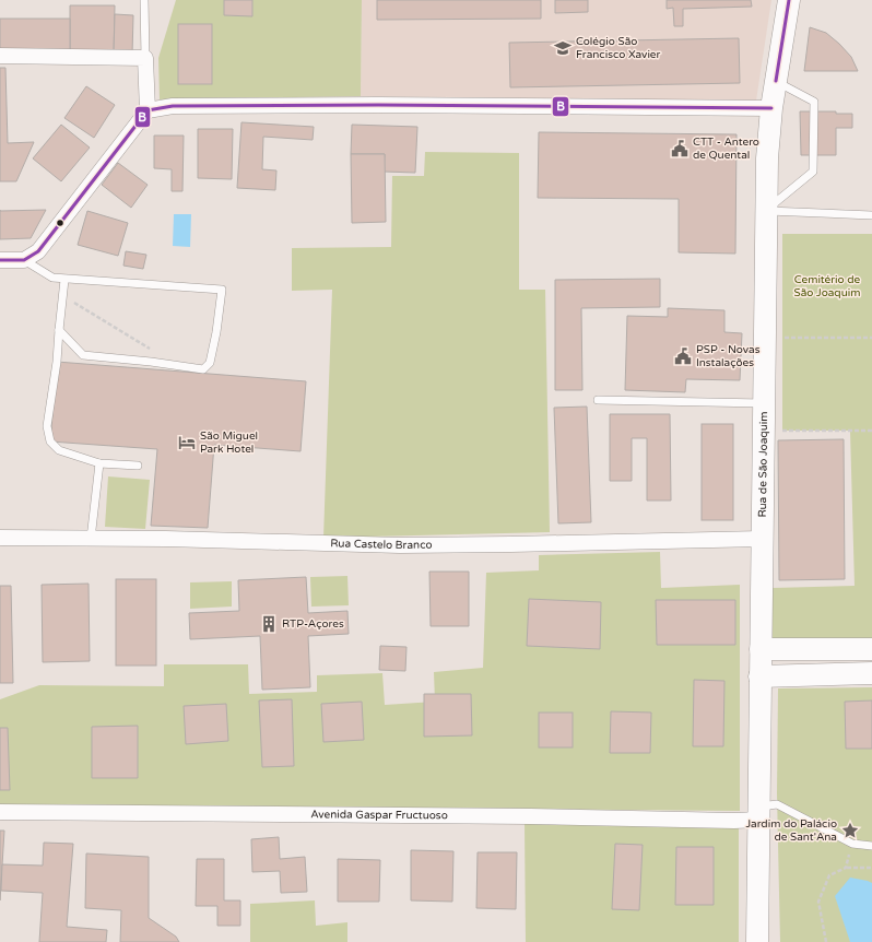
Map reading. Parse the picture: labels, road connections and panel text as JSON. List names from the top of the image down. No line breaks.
{"streets":{"main road":["Rua de São Joaquim"],"street":["Rua Castelo Branco","Avenida Gaspar Fructuoso"]},"crossings":[["Rua de São Joaquim","Rua Castelo Branco"],["Rua de São Joaquim","Avenida Gaspar Fructuoso"]],"parks":["Cemitério de São Joaquim"],"places":{"school or university":["Colégio São Francisco Xavier"],"public building":["CTT - Antero de Quental","PSP - Novas Instalações"],"hotel":["São Miguel Park Hotel"],"building":["RTP-Açores"],"place":["Jardim do Palácio de Sant'Ana"]},"lines":["transit line B"]}
